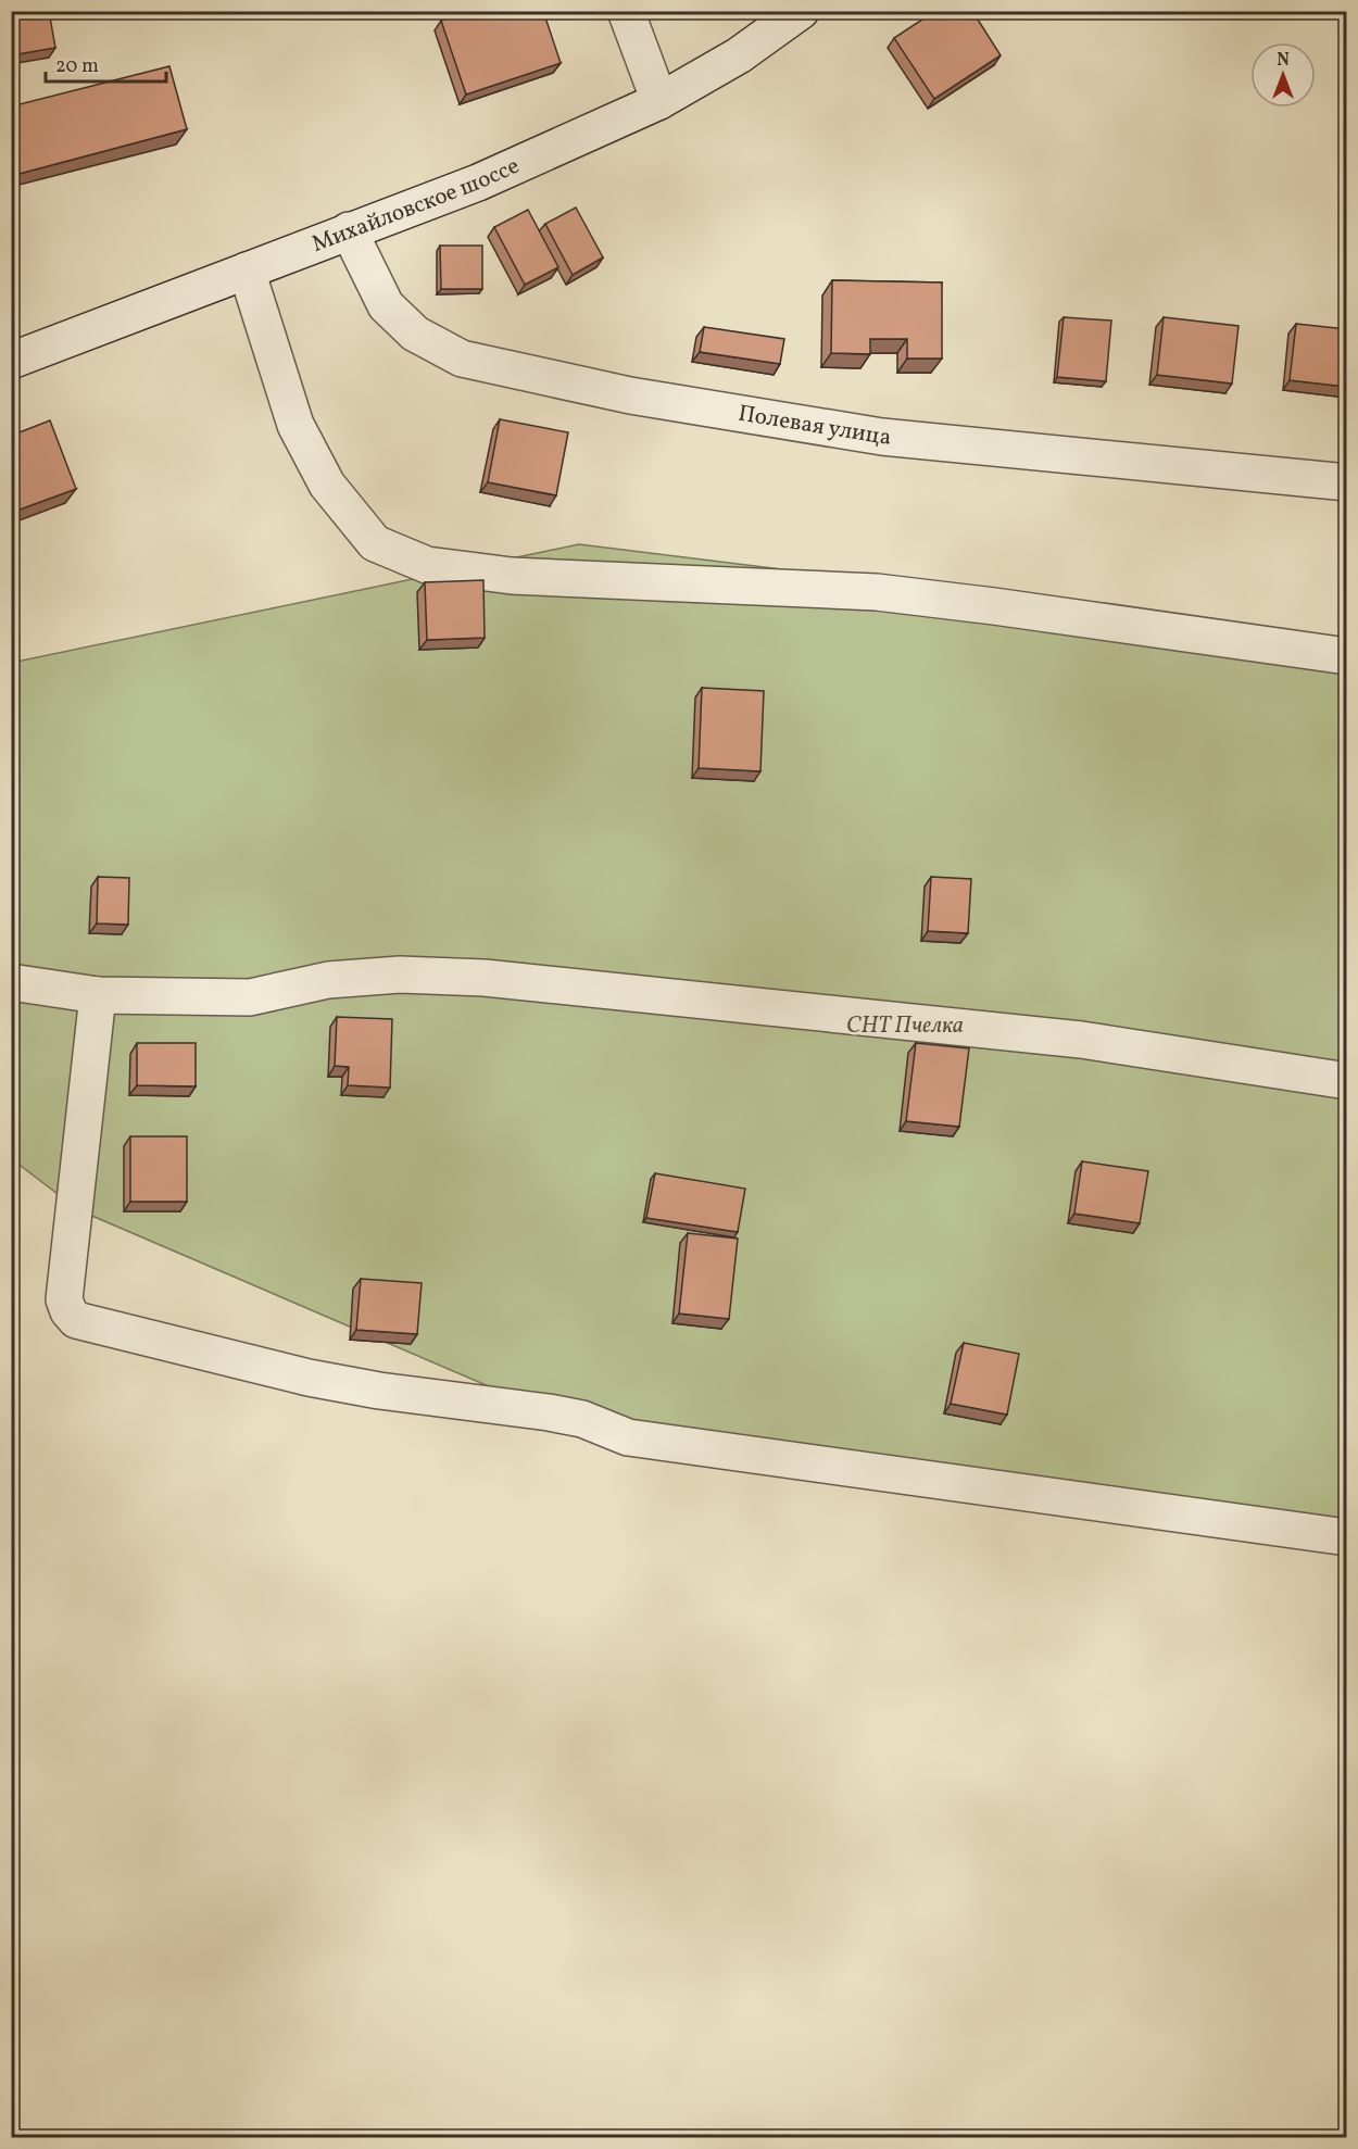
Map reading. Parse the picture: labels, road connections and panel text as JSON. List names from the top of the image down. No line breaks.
{"streets":{"street":["Михайловское шоссе","Полевая улица"]},"crossings":[["Михайловское шоссе","Полевая улица"]],"parks":["СНТ Пчелка"],"scale_bar":"20 m","north":"top"}
